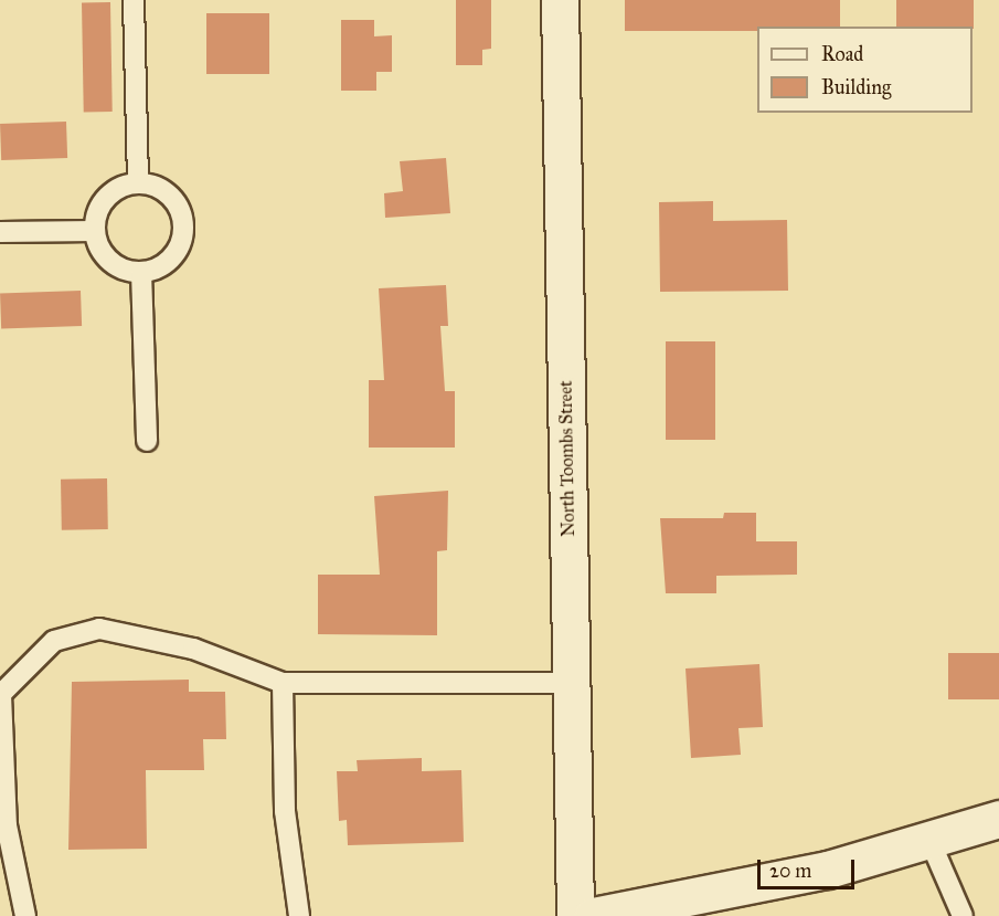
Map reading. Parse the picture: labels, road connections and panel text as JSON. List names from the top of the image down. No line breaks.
{"streets":{"street":["North Toombs Street"]},"legend":["Road","Building"],"scale_bar":"20 m"}
